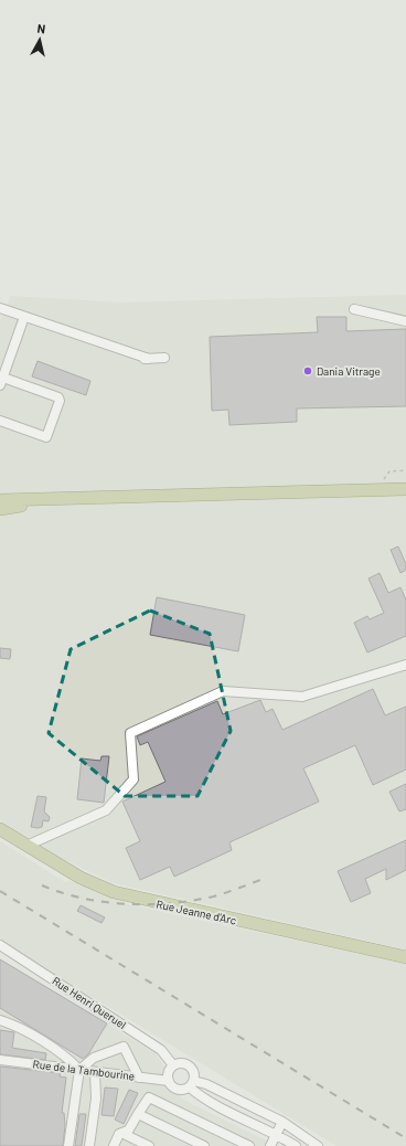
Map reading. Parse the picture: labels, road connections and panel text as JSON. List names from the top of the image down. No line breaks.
{"streets":{"main road":["Rue Jeanne d'Arc"],"street":["Rue Henri Queruel","Rue de la Tambourine"]},"crossings":[["Rue Henri Queruel","Rue de la Tambourine"]],"places":["Dania Vitrage"],"north":"top"}
